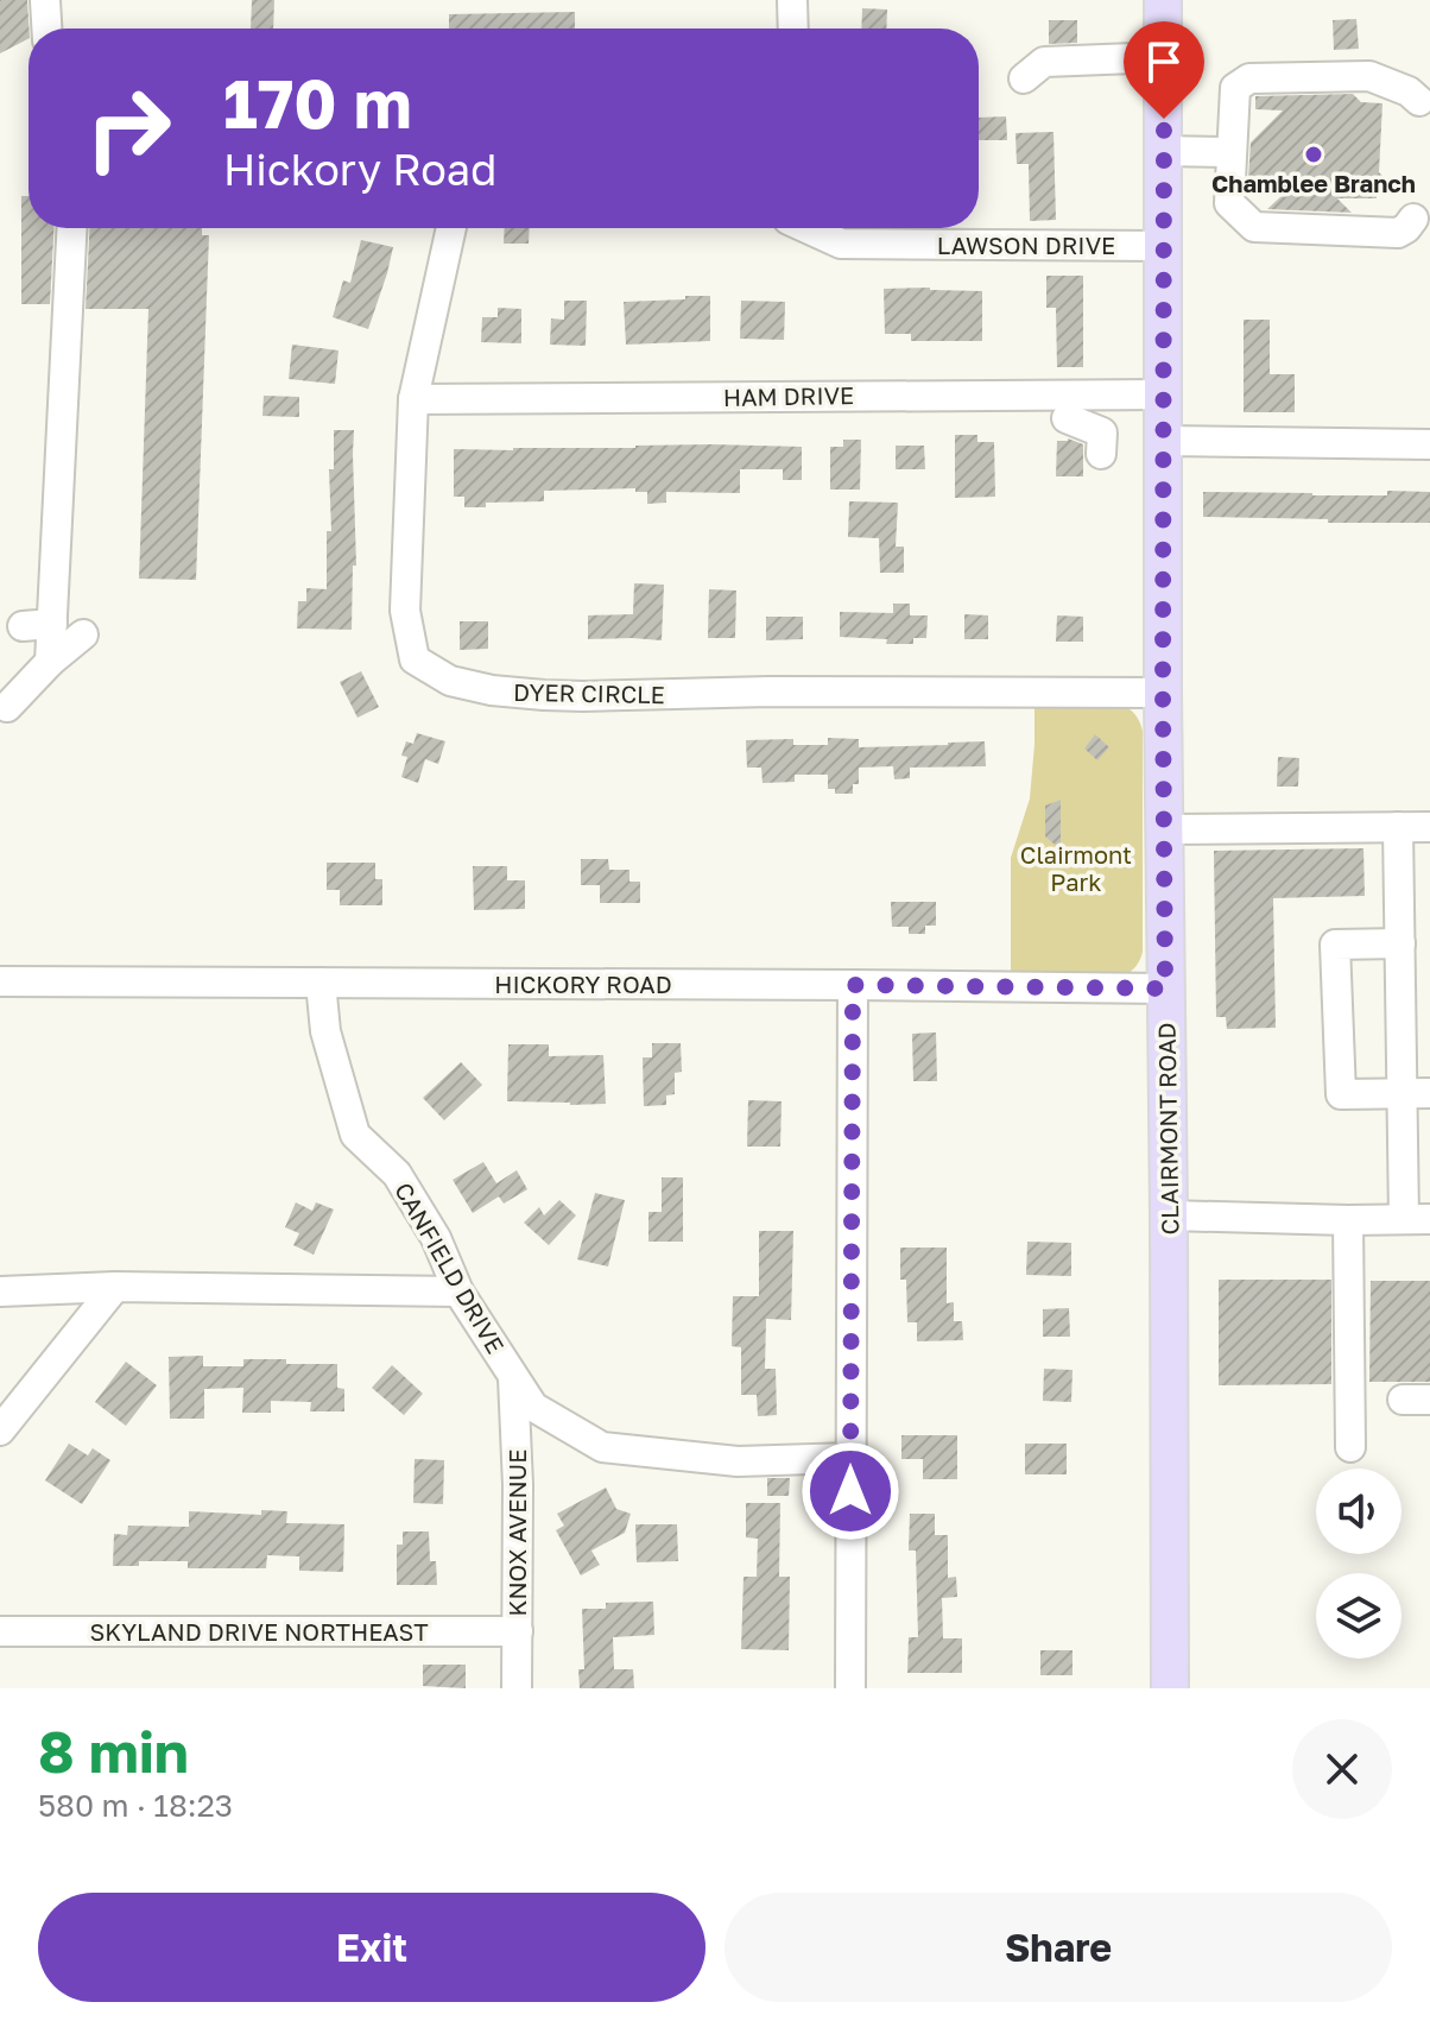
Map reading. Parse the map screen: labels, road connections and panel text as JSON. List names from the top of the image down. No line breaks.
{"streets":{"main road":["CLAIRMONT ROAD"],"street":["LAWSON DRIVE","HAM DRIVE","DYER CIRCLE","HICKORY ROAD","CANFIELD DRIVE","KNOX AVENUE","SKYLAND DRIVE NORTHEAST"]},"crossings":[["LAWSON DRIVE","CLAIRMONT ROAD"],["HAM DRIVE","DYER CIRCLE"],["HAM DRIVE","CLAIRMONT ROAD"],["DYER CIRCLE","CLAIRMONT ROAD"],["HICKORY ROAD","CLAIRMONT ROAD"],["HICKORY ROAD","CANFIELD DRIVE"],["CANFIELD DRIVE","KNOX AVENUE"],["KNOX AVENUE","SKYLAND DRIVE NORTHEAST"]],"parks":["Clairmont Park"],"places":["Chamblee Branch"],"page":{"turn":["170 m","Hickory Road"],"heading":["8 min","580 m · 18:23"],"buttons":["Exit","Share"]}}
